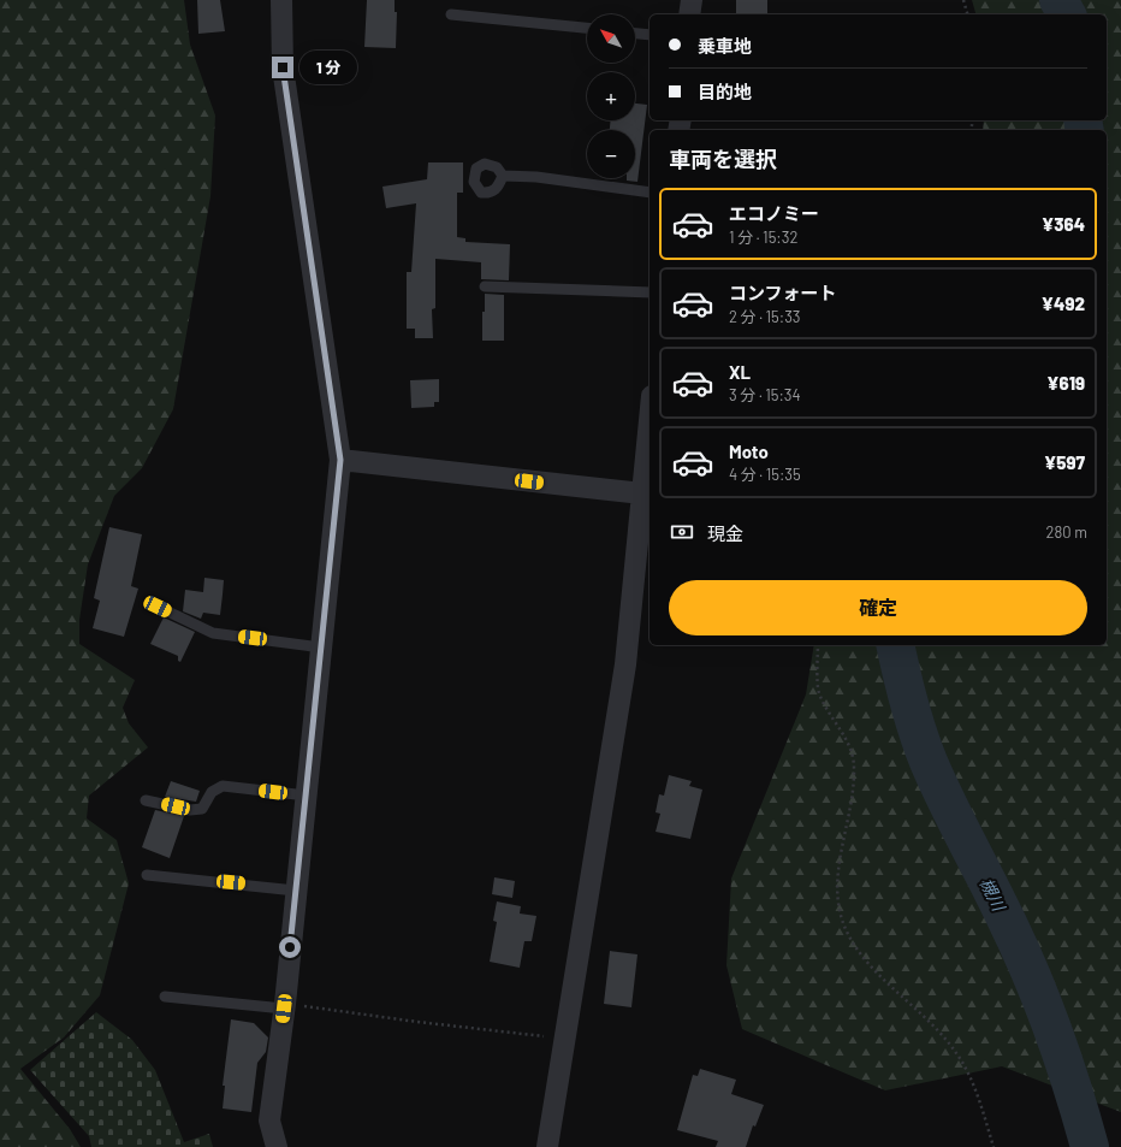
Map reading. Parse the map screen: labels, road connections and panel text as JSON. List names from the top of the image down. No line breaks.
{"water":["槻川"],"north":"top left","page":{"map_buttons":["+","−"],"banner":["乗車地","目的地"],"bubble":"1 分","heading":"車両を選択","list":[{"name":"エコノミー","note":"1 分 · 15:32","value":"¥364"},{"name":"コンフォート","note":"2 分 · 15:33","value":"¥492"},{"name":"XL","note":"3 分 · 15:34","value":"¥619"},{"name":"Moto","note":"4 分 · 15:35","value":"¥597"}],"pay":["現金","280 m"],"buttons":"確定"}}
